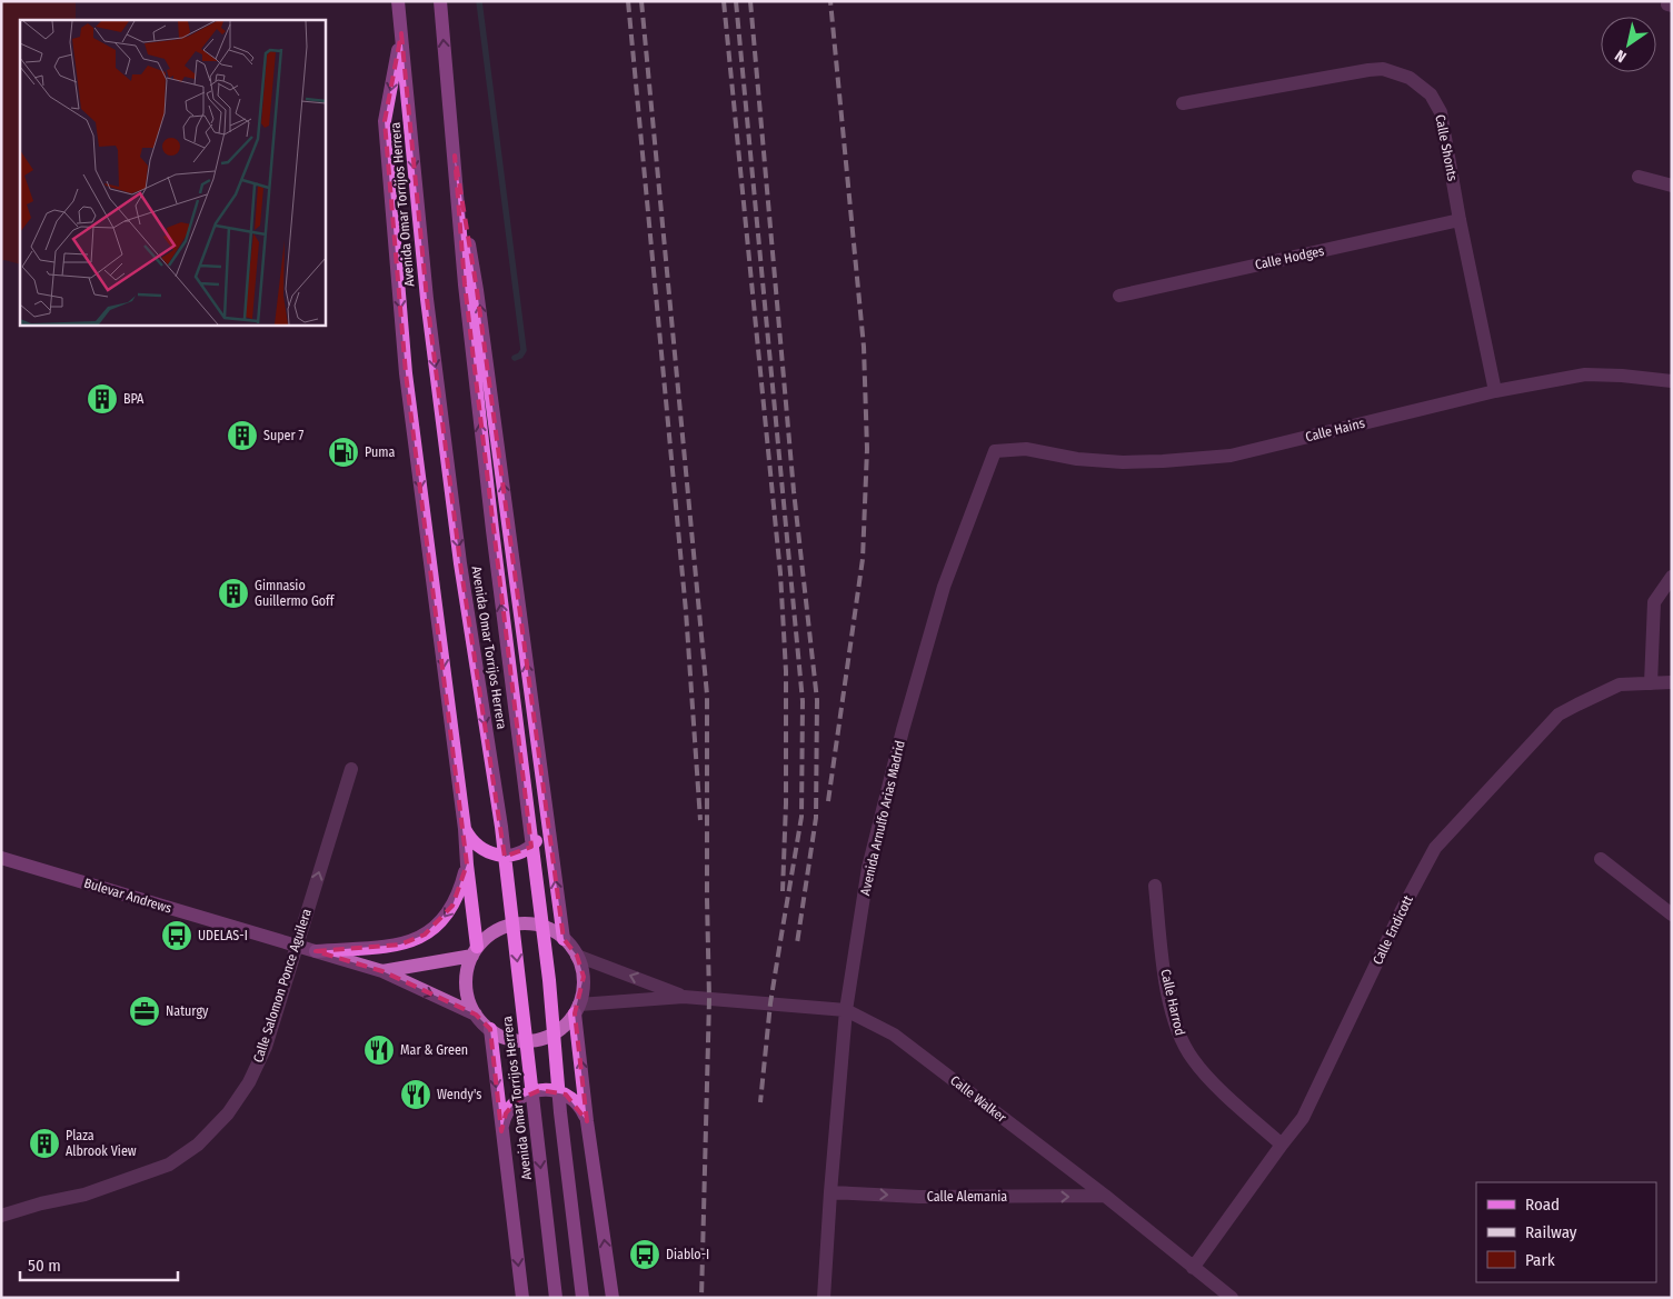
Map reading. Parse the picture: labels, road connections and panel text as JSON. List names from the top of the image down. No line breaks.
{"streets":{"main road":["Avenida Omar Torrijos Herrera"],"street":["Calle Shonts","Calle Hodges","Calle Hains","Avenida Arnulfo Arias Madrid","Bulevar Andrews","Calle Endicott","Calle Salomon Ponce Aguilera","Calle Harrod","Calle Walker","Calle Alemania"]},"crossings":[["Calle Shonts","Calle Hodges"],["Calle Shonts","Calle Hains"],["Calle Hains","Avenida Arnulfo Arias Madrid"],["Avenida Arnulfo Arias Madrid","Calle Walker"],["Avenida Arnulfo Arias Madrid","Calle Alemania"],["Bulevar Andrews","Calle Salomon Ponce Aguilera"],["Bulevar Andrews","Calle Walker"],["Calle Endicott","Calle Harrod"],["Calle Endicott","Calle Walker"],["Calle Walker","Calle Alemania"]],"one_way":["Calle Alemania"],"places":{"building":["BPA","Super 7","Gimnasio Guillermo Goff","Plaza Albrook View"],"fuel station":["Puma"],"bus stop":["UDELAS-I","Diablo-I"],"office":["Naturgy"],"restaurant":["Mar & Green","Wendy's"]},"legend":["Road","Railway","Park"],"scale_bar":"50 m","north":"bottom left"}
